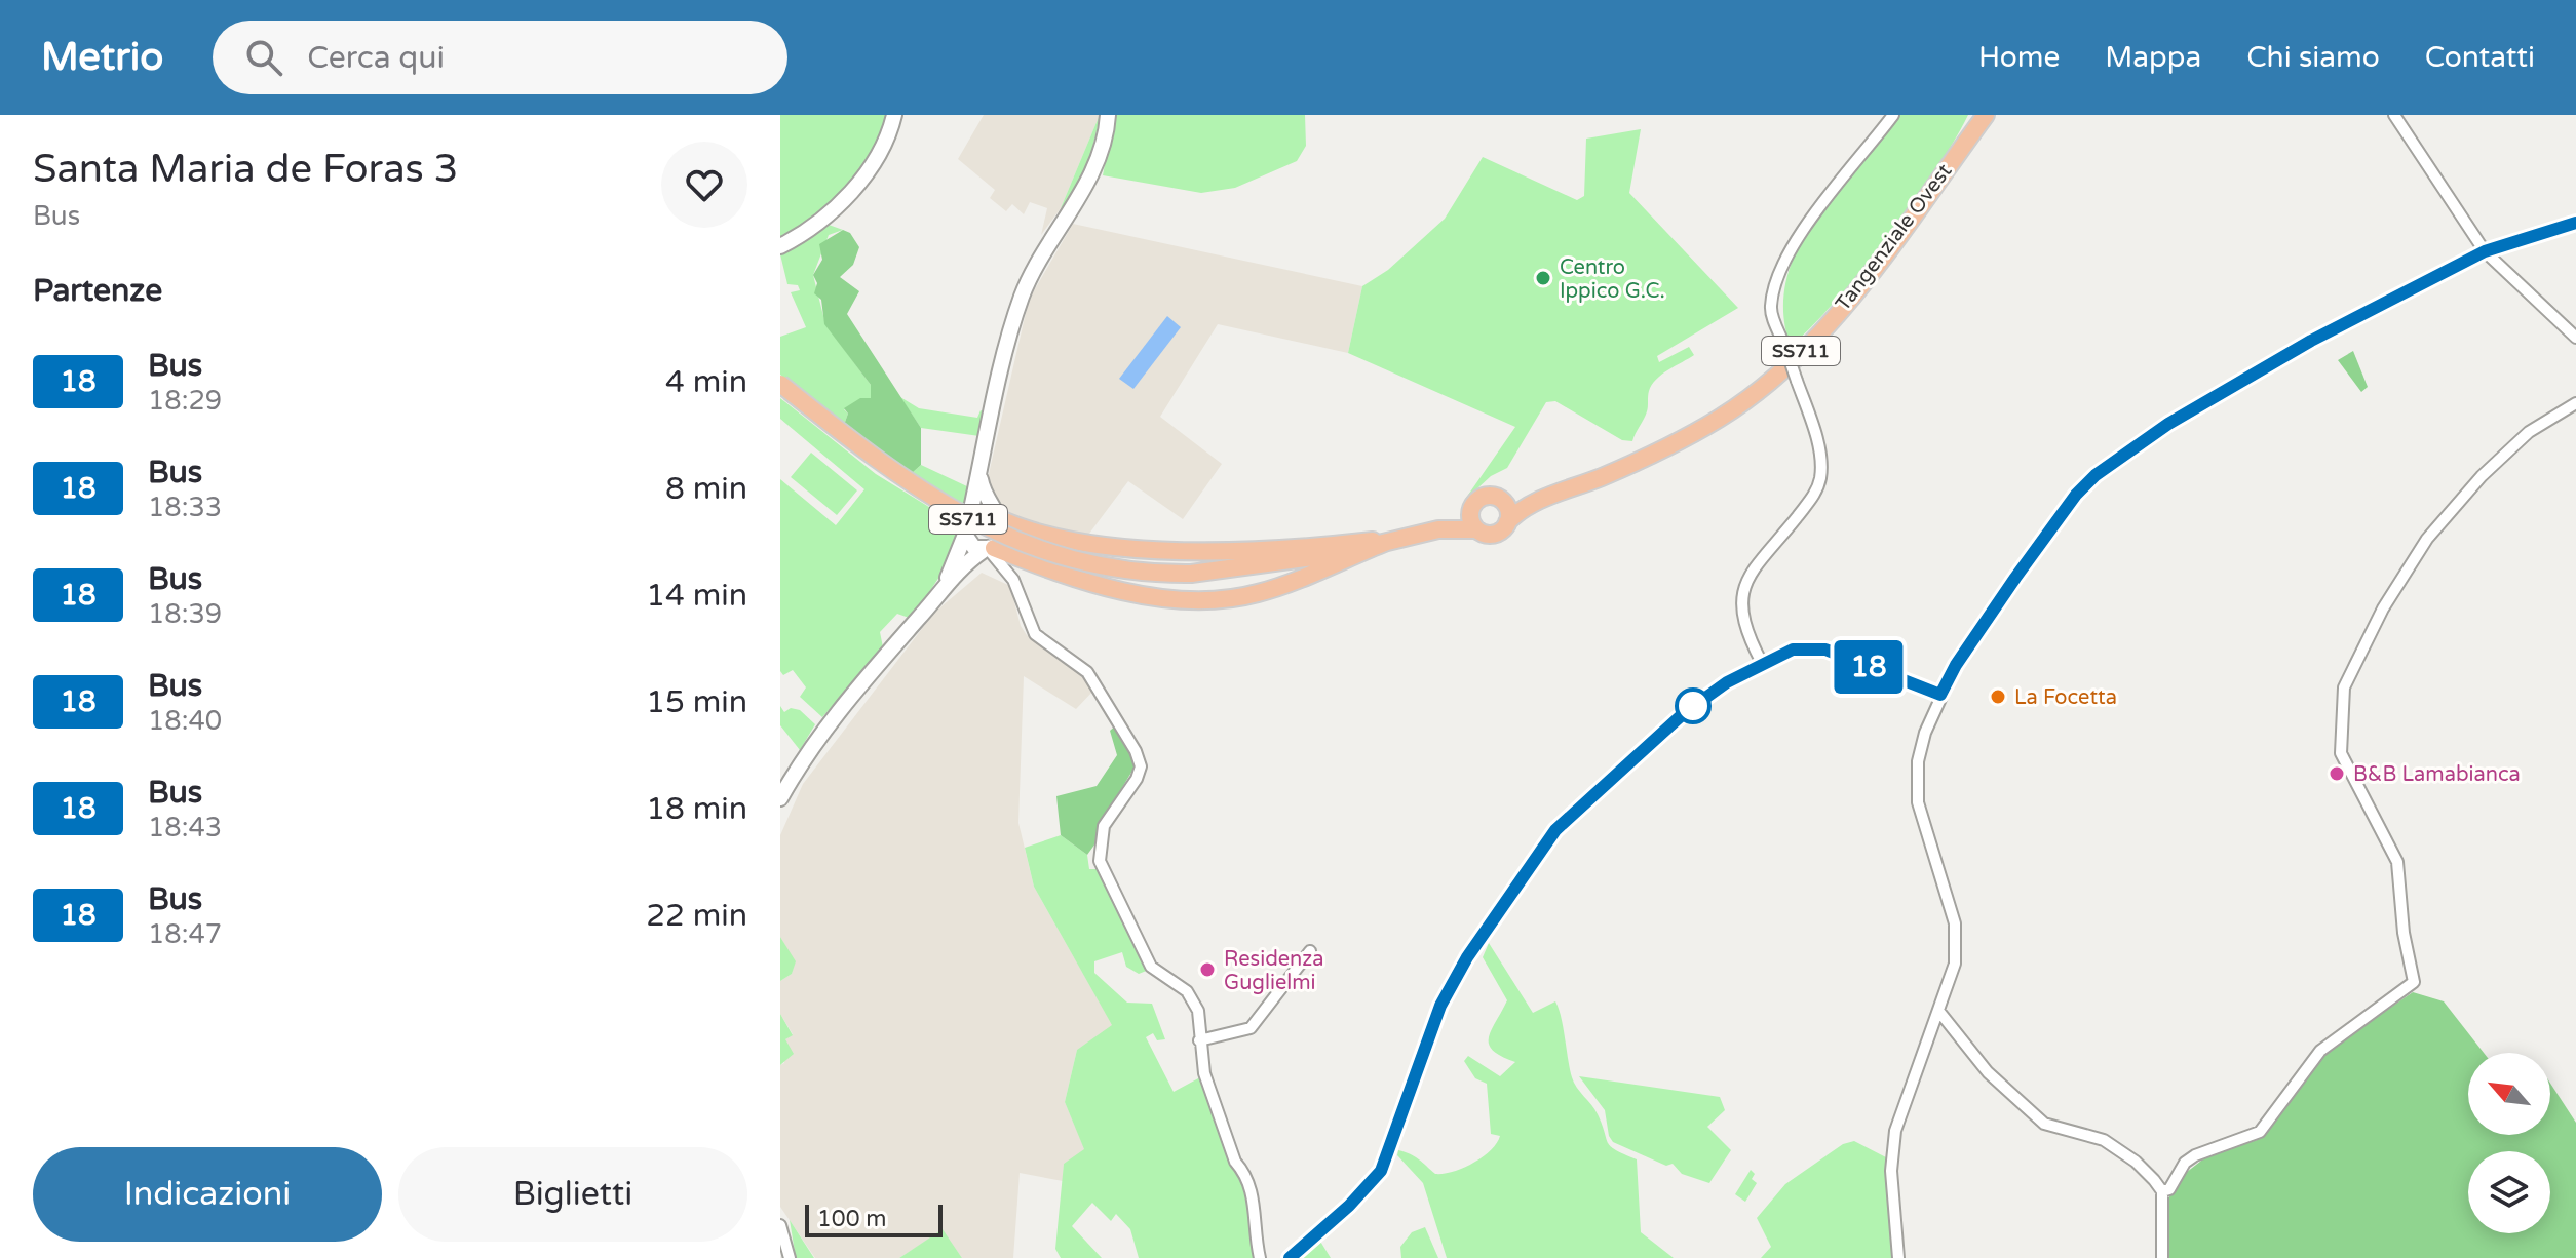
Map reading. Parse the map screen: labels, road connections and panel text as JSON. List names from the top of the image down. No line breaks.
{"streets":{"main road":["Tangenziale Ovest","SS711"]},"crossings":[["Tangenziale Ovest","SS711"]],"places":["Centro Ippico G.C.","La Focetta","B&B Lamabianca","Residenza Guglielmi"],"lines":["bus line 18"],"scale_bar":"100 m","north":"top left","page":{"header":"Metrio","search":"Cerca qui","nav":["Home","Mappa","Chi siamo","Contatti"],"heading":[["Santa Maria de Foras 3","Bus"],"Partenze"],"on_map":"18","list":[{"mark":"18","name":"Bus","note":"18:29","value":"4 min"},{"mark":"18","name":"Bus","note":"18:33","value":"8 min"},{"mark":"18","name":"Bus","note":"18:39","value":"14 min"},{"mark":"18","name":"Bus","note":"18:40","value":"15 min"},{"mark":"18","name":"Bus","note":"18:43","value":"18 min"},{"mark":"18","name":"Bus","note":"18:47","value":"22 min"}],"buttons":["Indicazioni","Biglietti"],"scale":"100 m"}}
